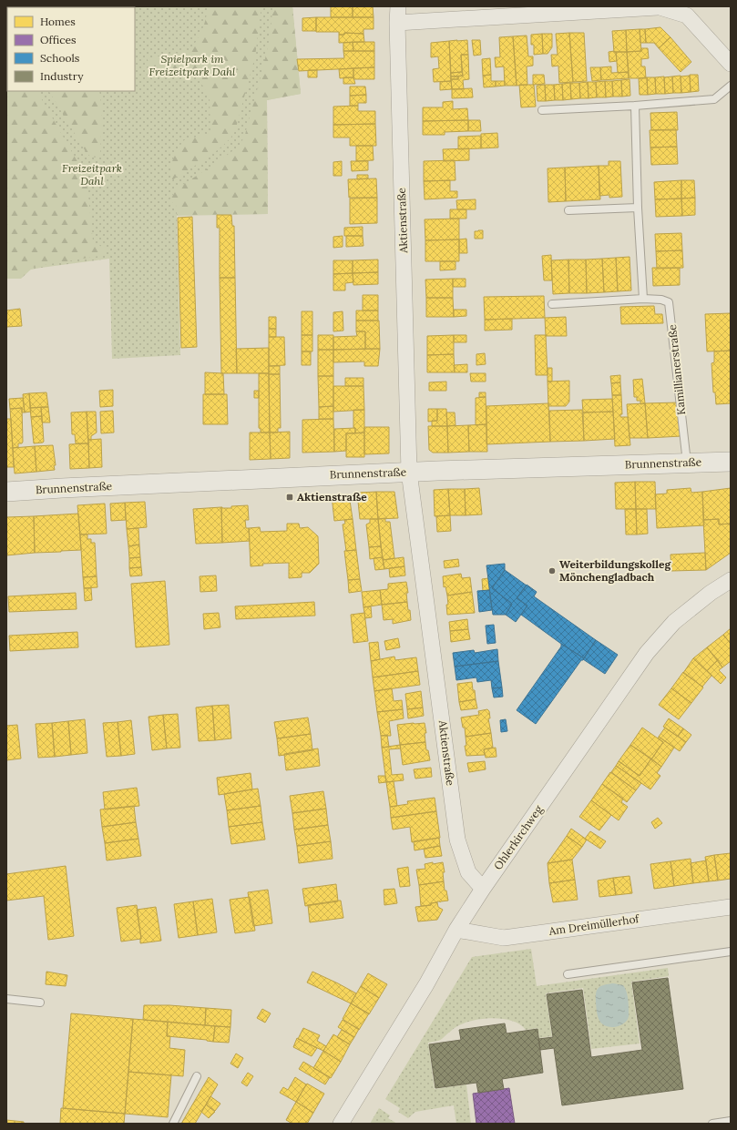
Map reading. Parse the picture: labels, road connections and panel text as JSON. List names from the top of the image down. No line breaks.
{"streets":{"street":["Aktienstraße","Brunnenstraße","Ohlerkirchweg","Am Dreimüllerhof"],"lane":["Kamillianerstraße"]},"crossings":[["Aktienstraße","Brunnenstraße"],["Aktienstraße","Ohlerkirchweg"],["Kamillianerstraße","Brunnenstraße"],["Ohlerkirchweg","Am Dreimüllerhof"]],"parks":["Spielpark im Freizeitpark Dahl","Freizeitpark Dahl"],"places":{"transit":["Aktienstraße"],"other":["Weiterbildungskolleg Mönchengladbach"]},"legend":["Homes","Offices","Schools","Industry"]}
